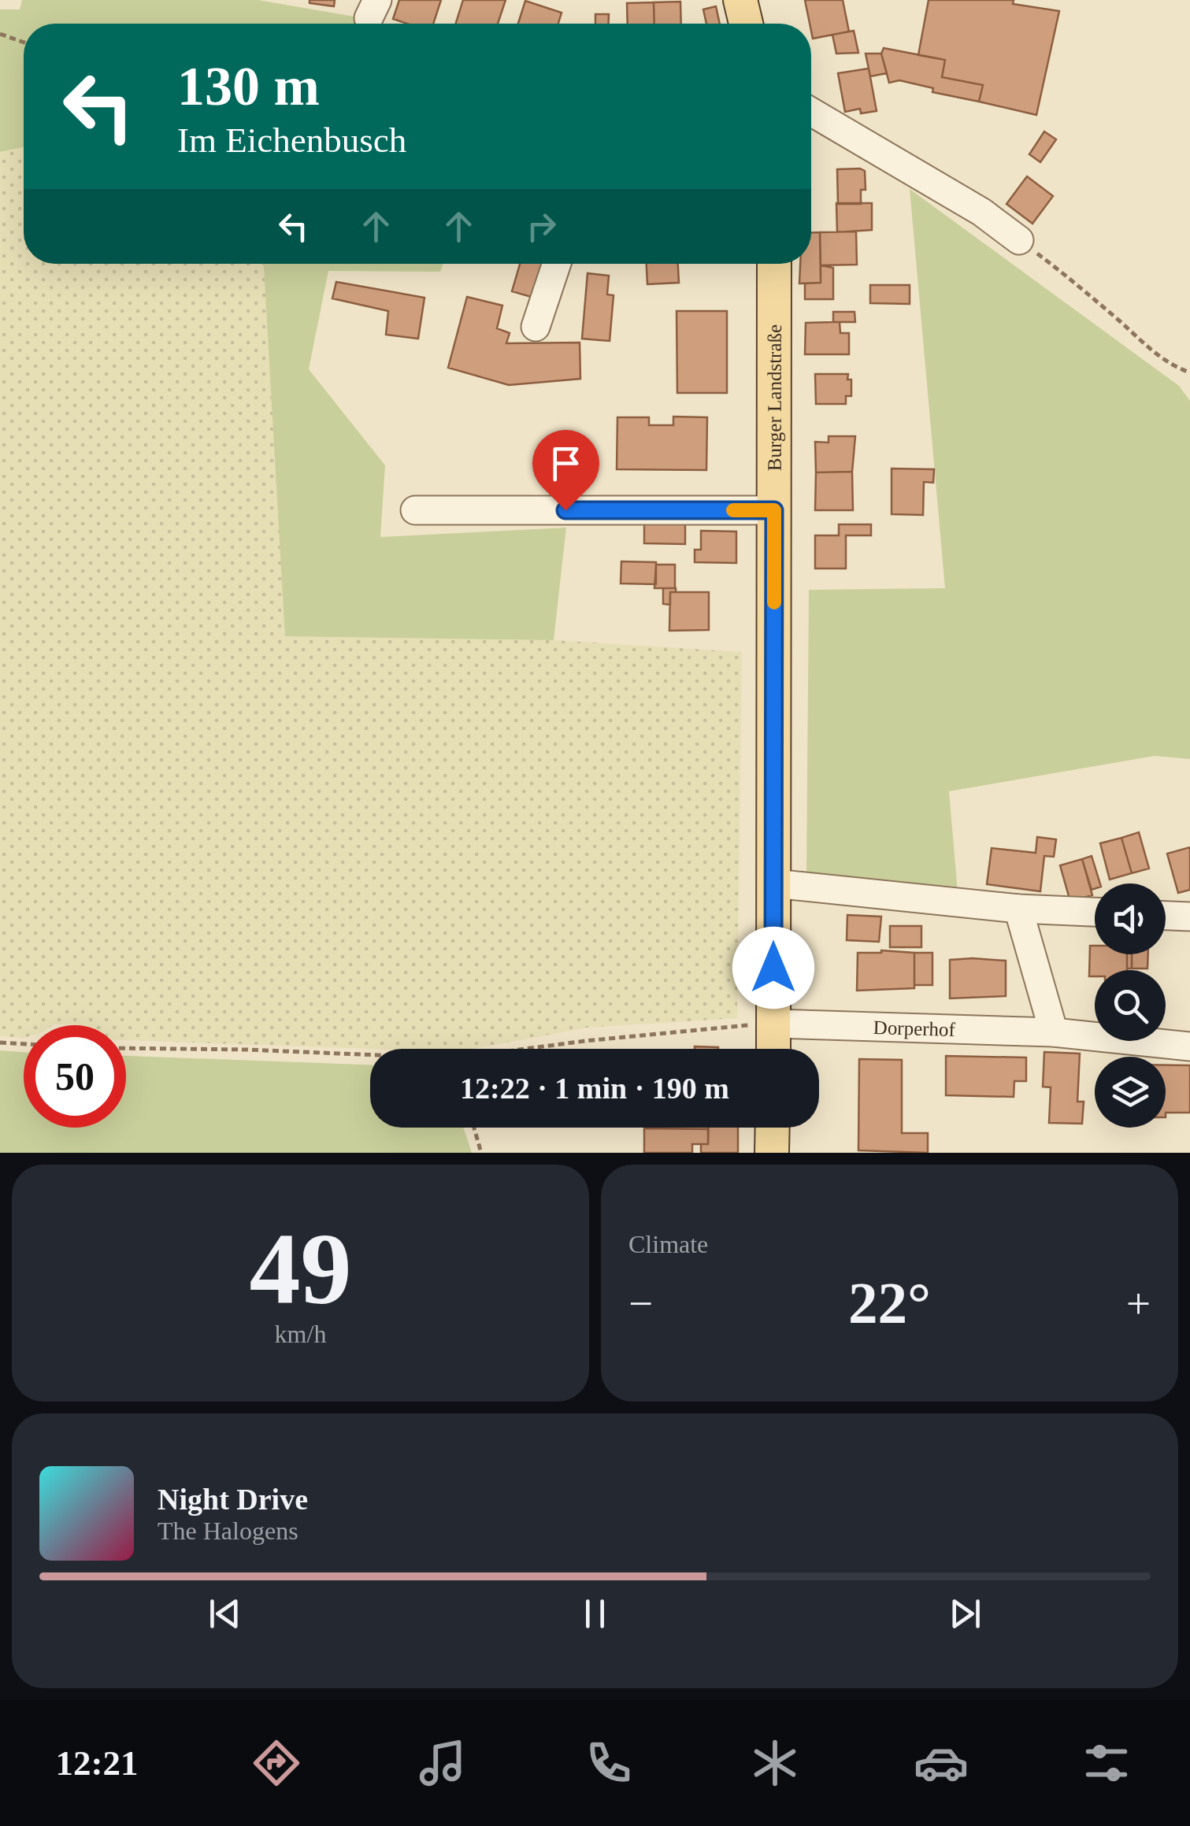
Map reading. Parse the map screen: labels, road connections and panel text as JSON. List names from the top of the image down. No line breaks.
{"streets":{"main road":["Burger Landstraße"],"street":["Dorperhof"]},"crossings":[["Burger Landstraße","Dorperhof"]],"page":{"turn":["130 m","Im Eichenbusch"],"limit":"50","trip":"12:22 · 1 min · 190 m","tile":[["49","km/h"],"Climate"],"heat":["−","22°","+"],"song":["Night Drive","The Halogens"],"tabs":"12:21"}}
